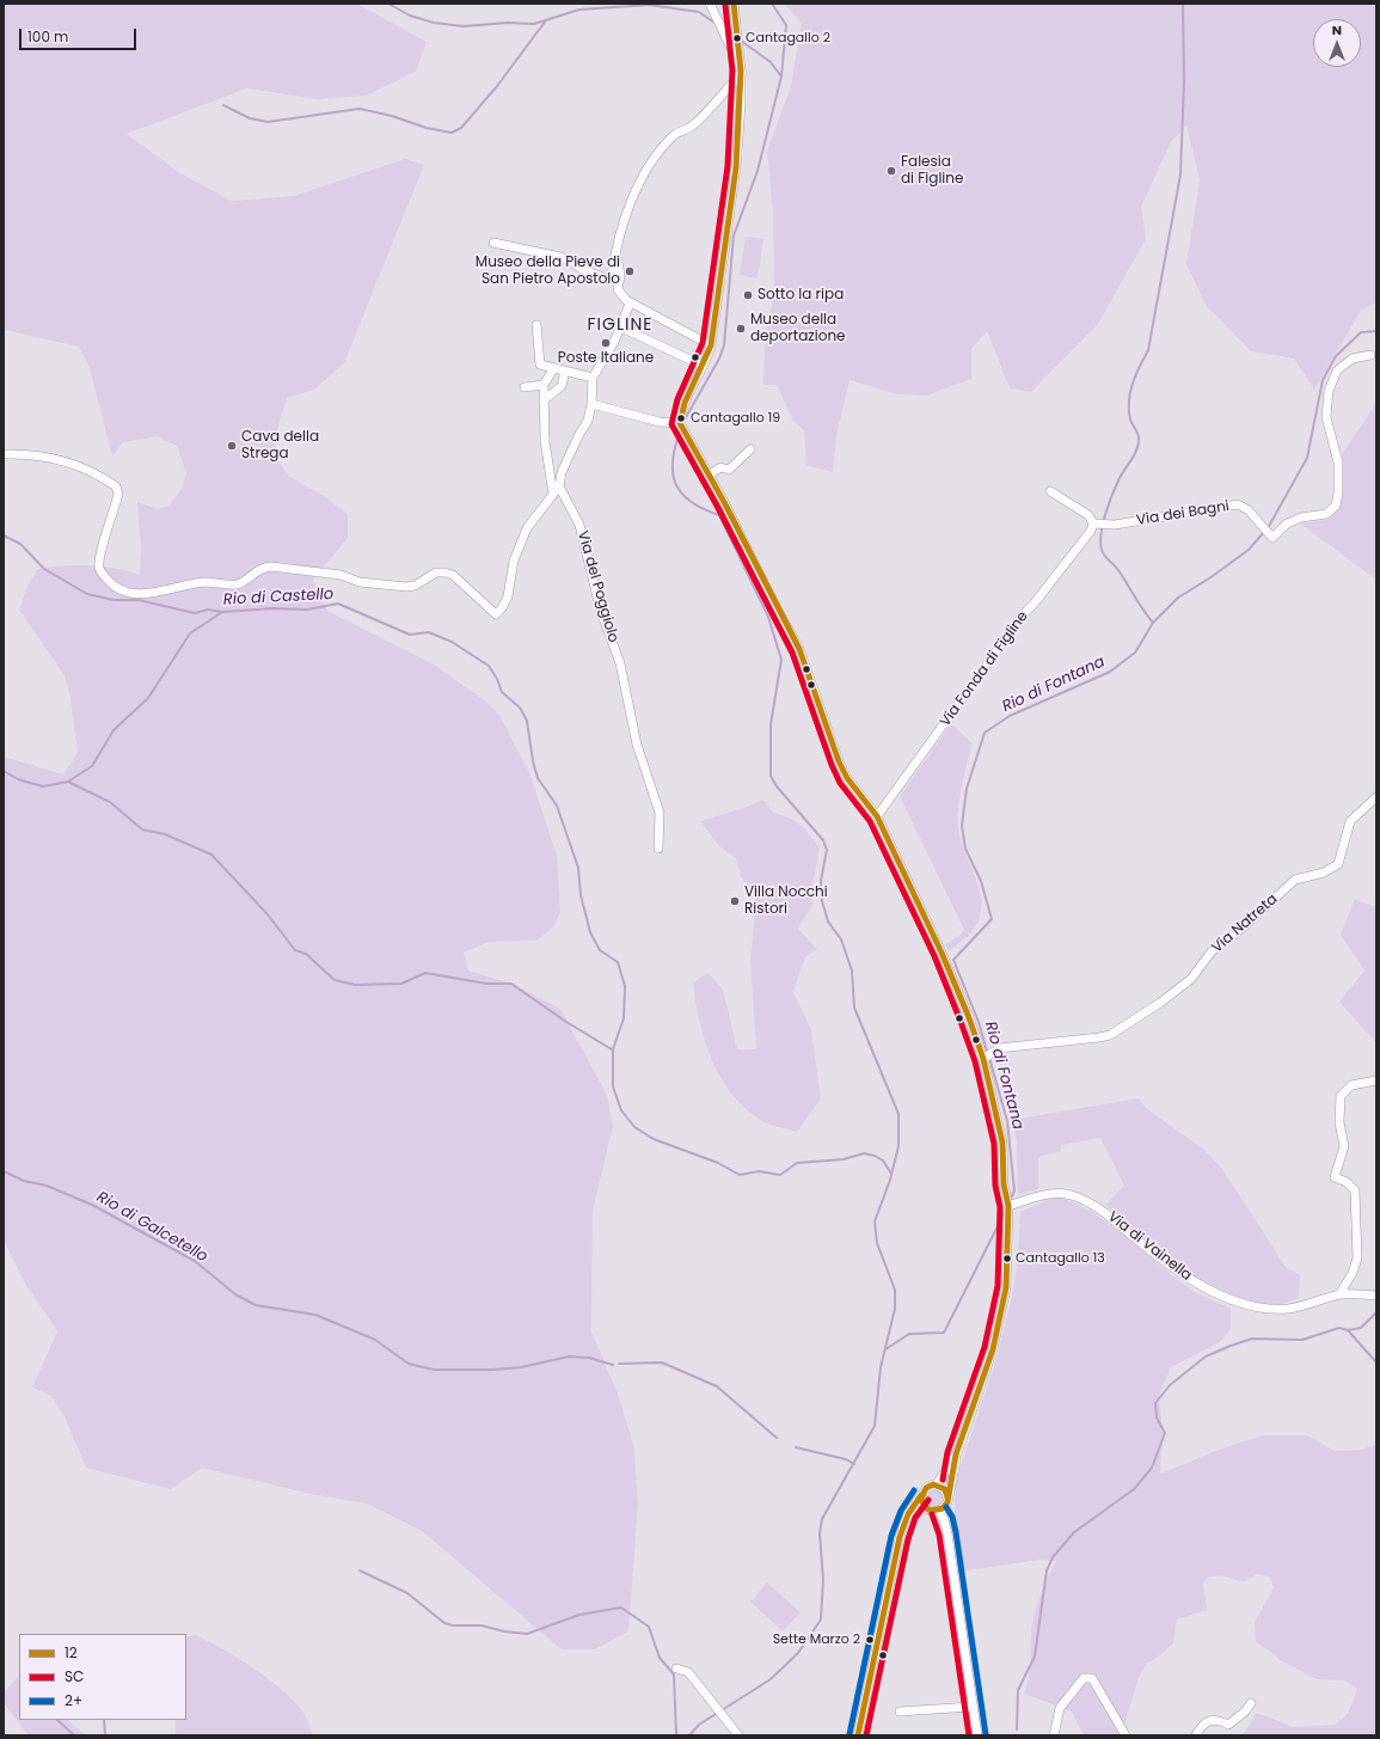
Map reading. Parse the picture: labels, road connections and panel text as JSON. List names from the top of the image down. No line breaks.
{"streets":{"street":["Via dei Bagni","Via del Poggiolo","Via Fonda di Figline","Via Natreta","Via di Vainella"]},"crossings":[["Via dei Bagni","Via Fonda di Figline"]],"districts":["FIGLINE"],"water":["Rio di Castello","Rio di Fontana","Rio di Galcetello"],"places":["Cantagallo 2","Falesia di Figline","Museo della Pieve di San Pietro Apostolo","Sotto la ripa","Museo della deportazione","Poste Italiane","Cantagallo 19","Cava della Strega","Villa Nocchi Ristori","Cantagallo 13","Sette Marzo 2"],"lines":["transit line 12","transit line SC","transit line 2+"],"legend":["12","SC","2+"],"scale_bar":"100 m","north":"top"}
